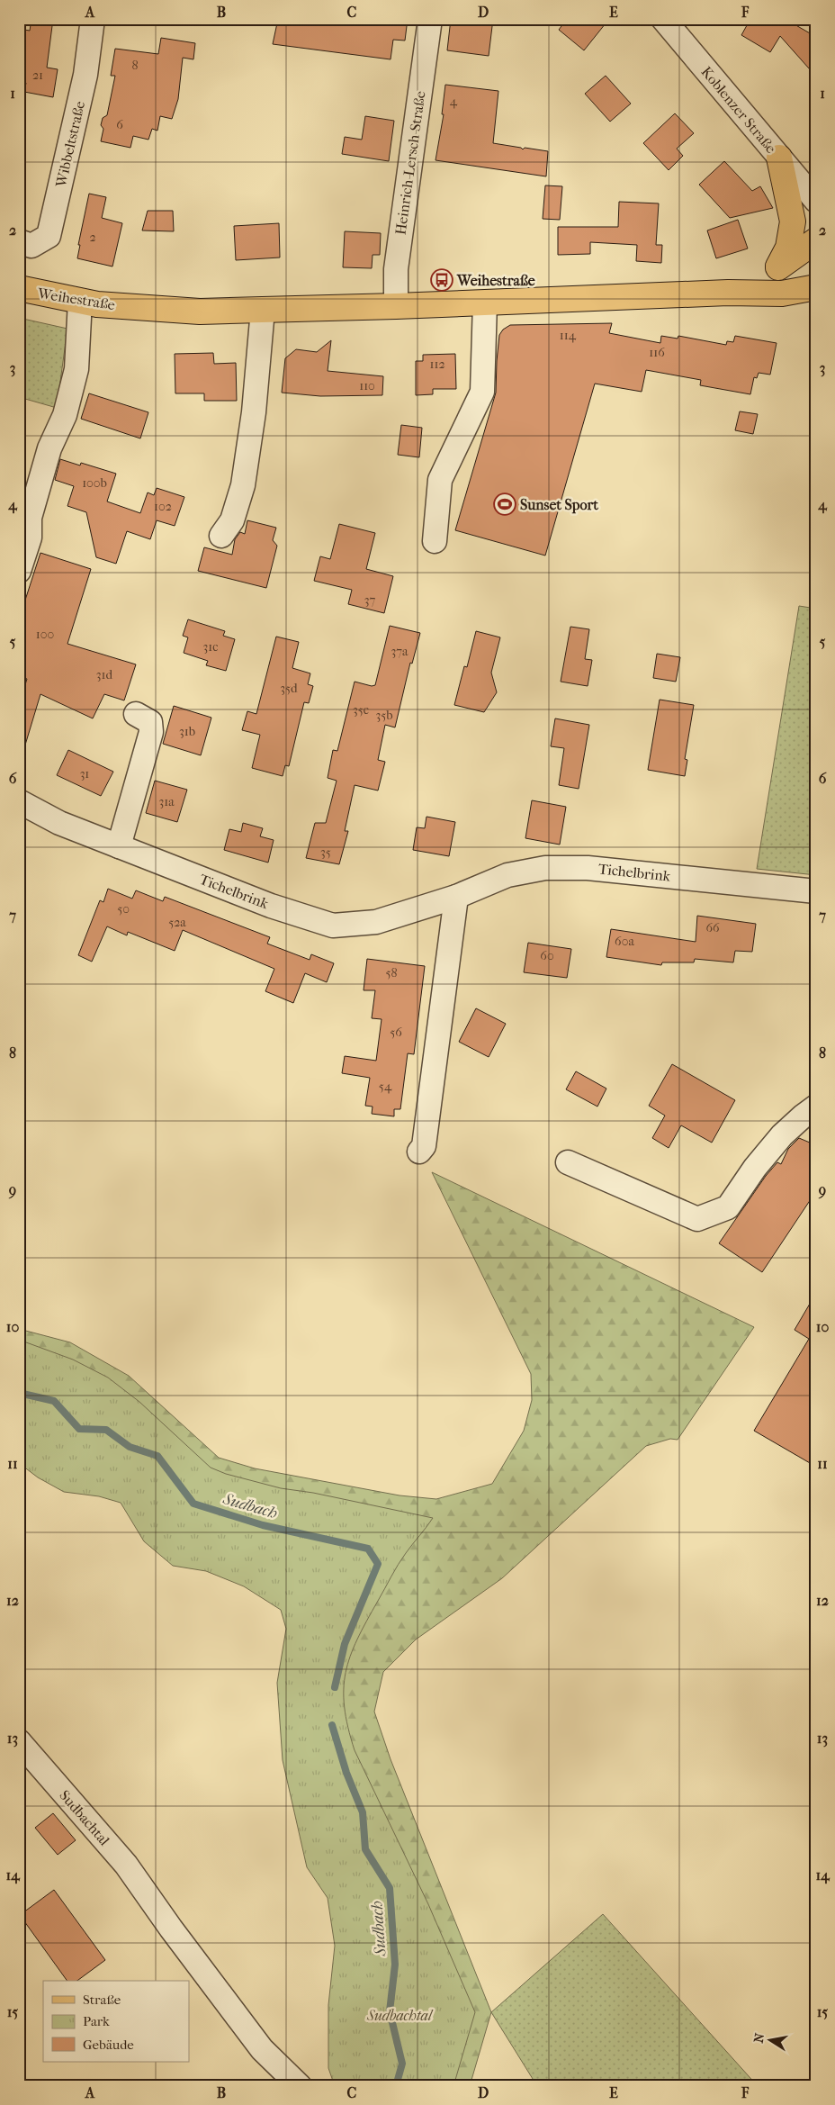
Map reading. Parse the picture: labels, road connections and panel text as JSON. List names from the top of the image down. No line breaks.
{"streets":{"main road":["Weihestraße"],"street":["Koblenzer Straße","Wibbeltstraße","Heinrich-Lersch-Straße","Tichelbrink","Sudbachtal"]},"crossings":[["Heinrich-Lersch-Straße","Weihestraße"]],"water":["Sudbach"],"parks":["Sudbachtal"],"places":{"bus stop":["Weihestraße"],"sports":["Sunset Sport"]},"house_numbers":["8","21","4","6","2","114","116","112","110","100b","102","37","100","31c","37a","31d","35d","35c","35b","31b","31","31a","35","50","52a","66","60a","60","58","56","54"],"legend":["Straße","Park","Gebäude"],"north":"left","grid":{"columns":["A","B","C","D","E","F"],"rows":["1","2","3","4","5","6","7","8","9","10","11","12","13","14","15"]}}
